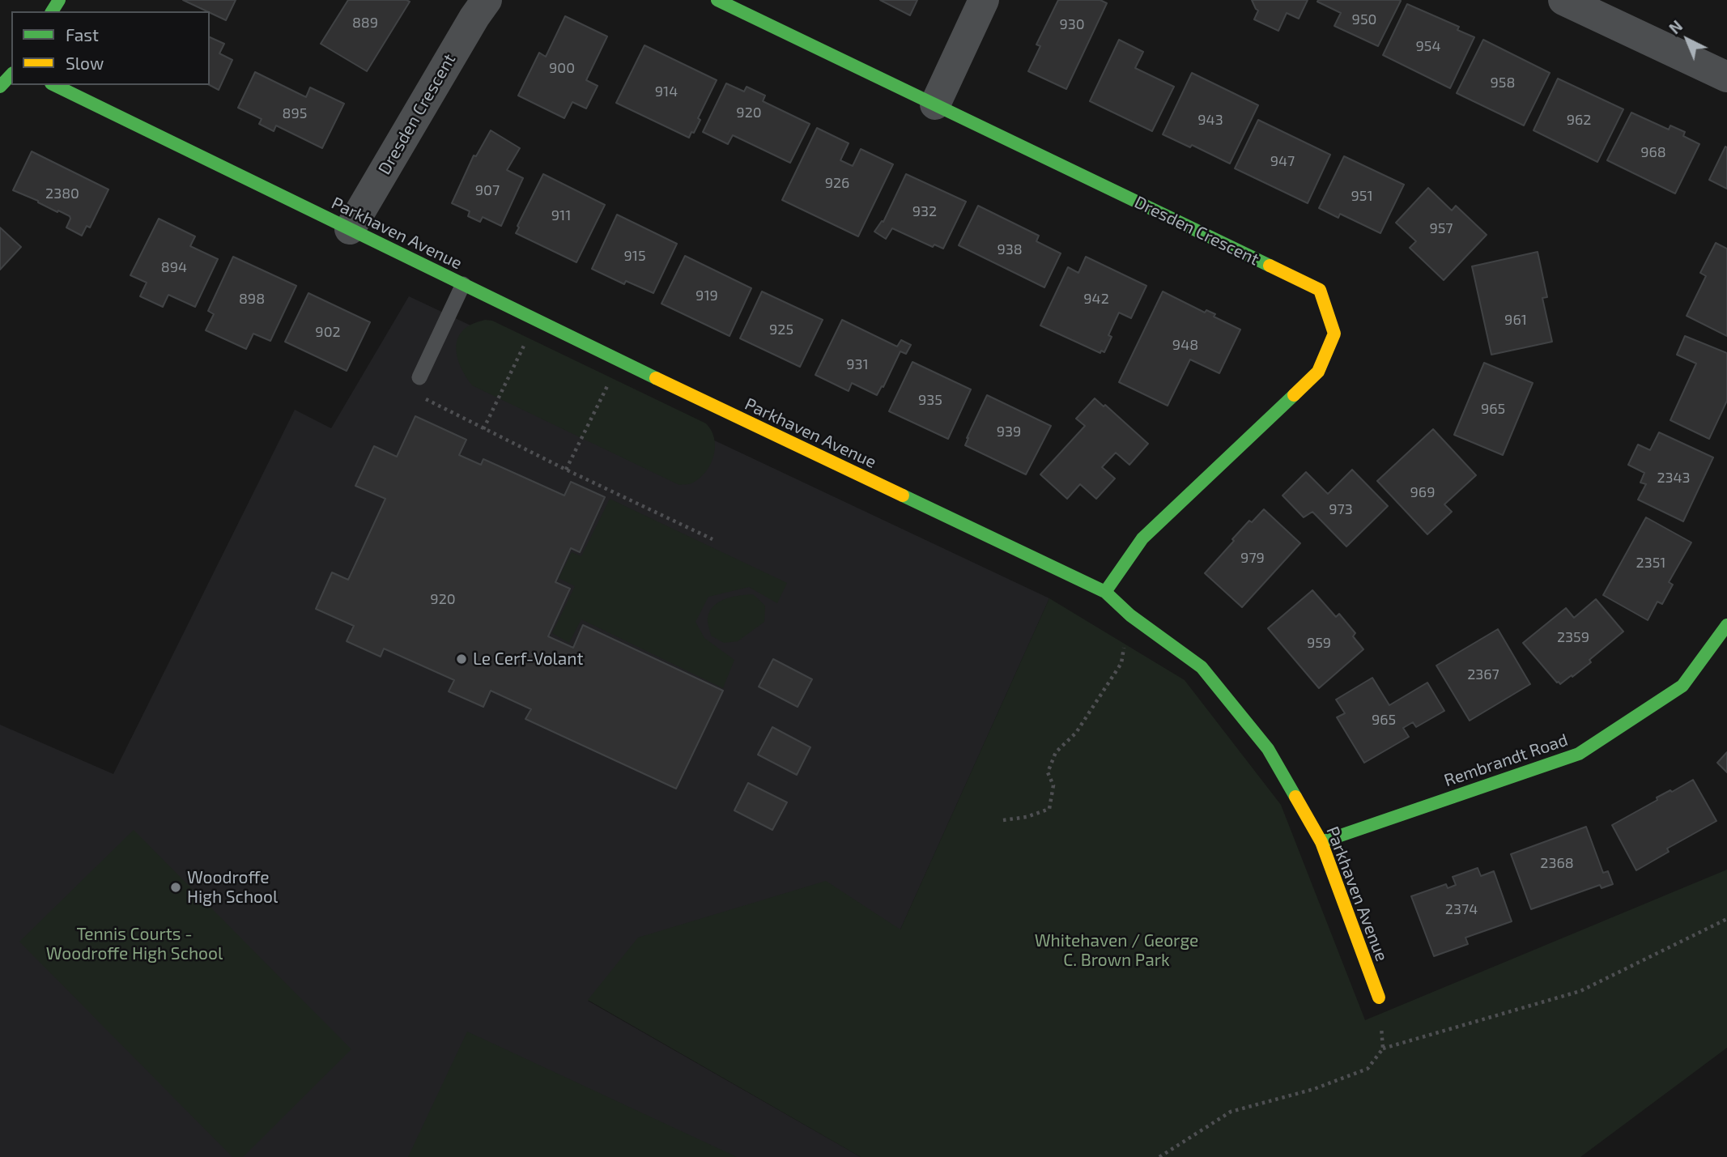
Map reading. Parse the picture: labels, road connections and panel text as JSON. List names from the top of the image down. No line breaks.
{"streets":{"street":["Dresden Crescent","Parkhaven Avenue","Rembrandt Road"]},"crossings":[["Dresden Crescent","Parkhaven Avenue"],["Parkhaven Avenue","Rembrandt Road"]],"parks":["Tennis Courts - Woodroffe High School","Whitehaven / George C. Brown Park"],"places":["Le Cerf-Volant","Woodroffe High School"],"house_numbers":["950","889","930","954","900","958","914","920","895","943","962","968","947","926","907","2380","951","932","911","957","938","915","894","919","898","942","961","925","902","948","931","935","965","939","2343","969","973","979","2351","920","2359","959","2367","965","2368","2374"],"legend":["Fast","Slow"],"north":"top left"}
